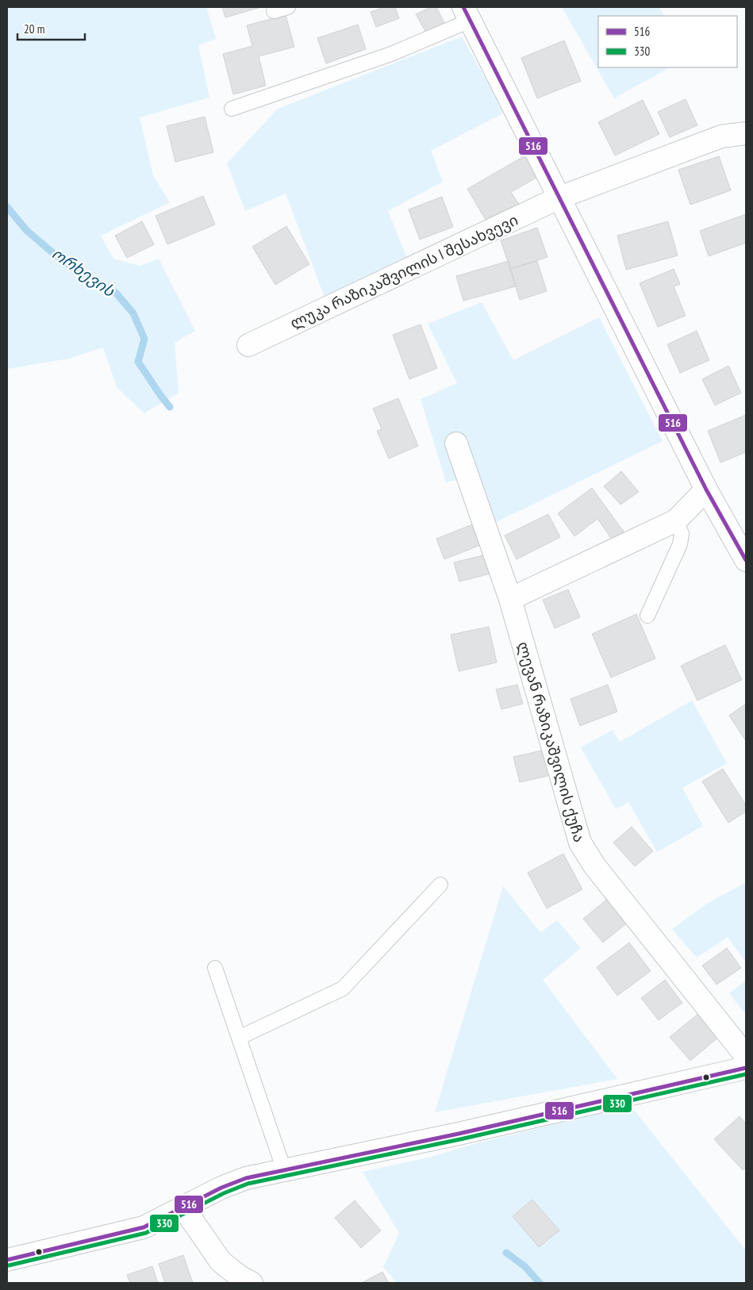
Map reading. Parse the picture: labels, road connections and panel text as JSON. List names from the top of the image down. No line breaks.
{"streets":{"street":["ლუკა რაზიკაშვილის I შესახვევი","ლევან რაზიკაშვილის ქუჩა"]},"water":["ორხევის"],"lines":["transit line 516","transit line 330"],"legend":["516","330"],"scale_bar":"20 m"}
